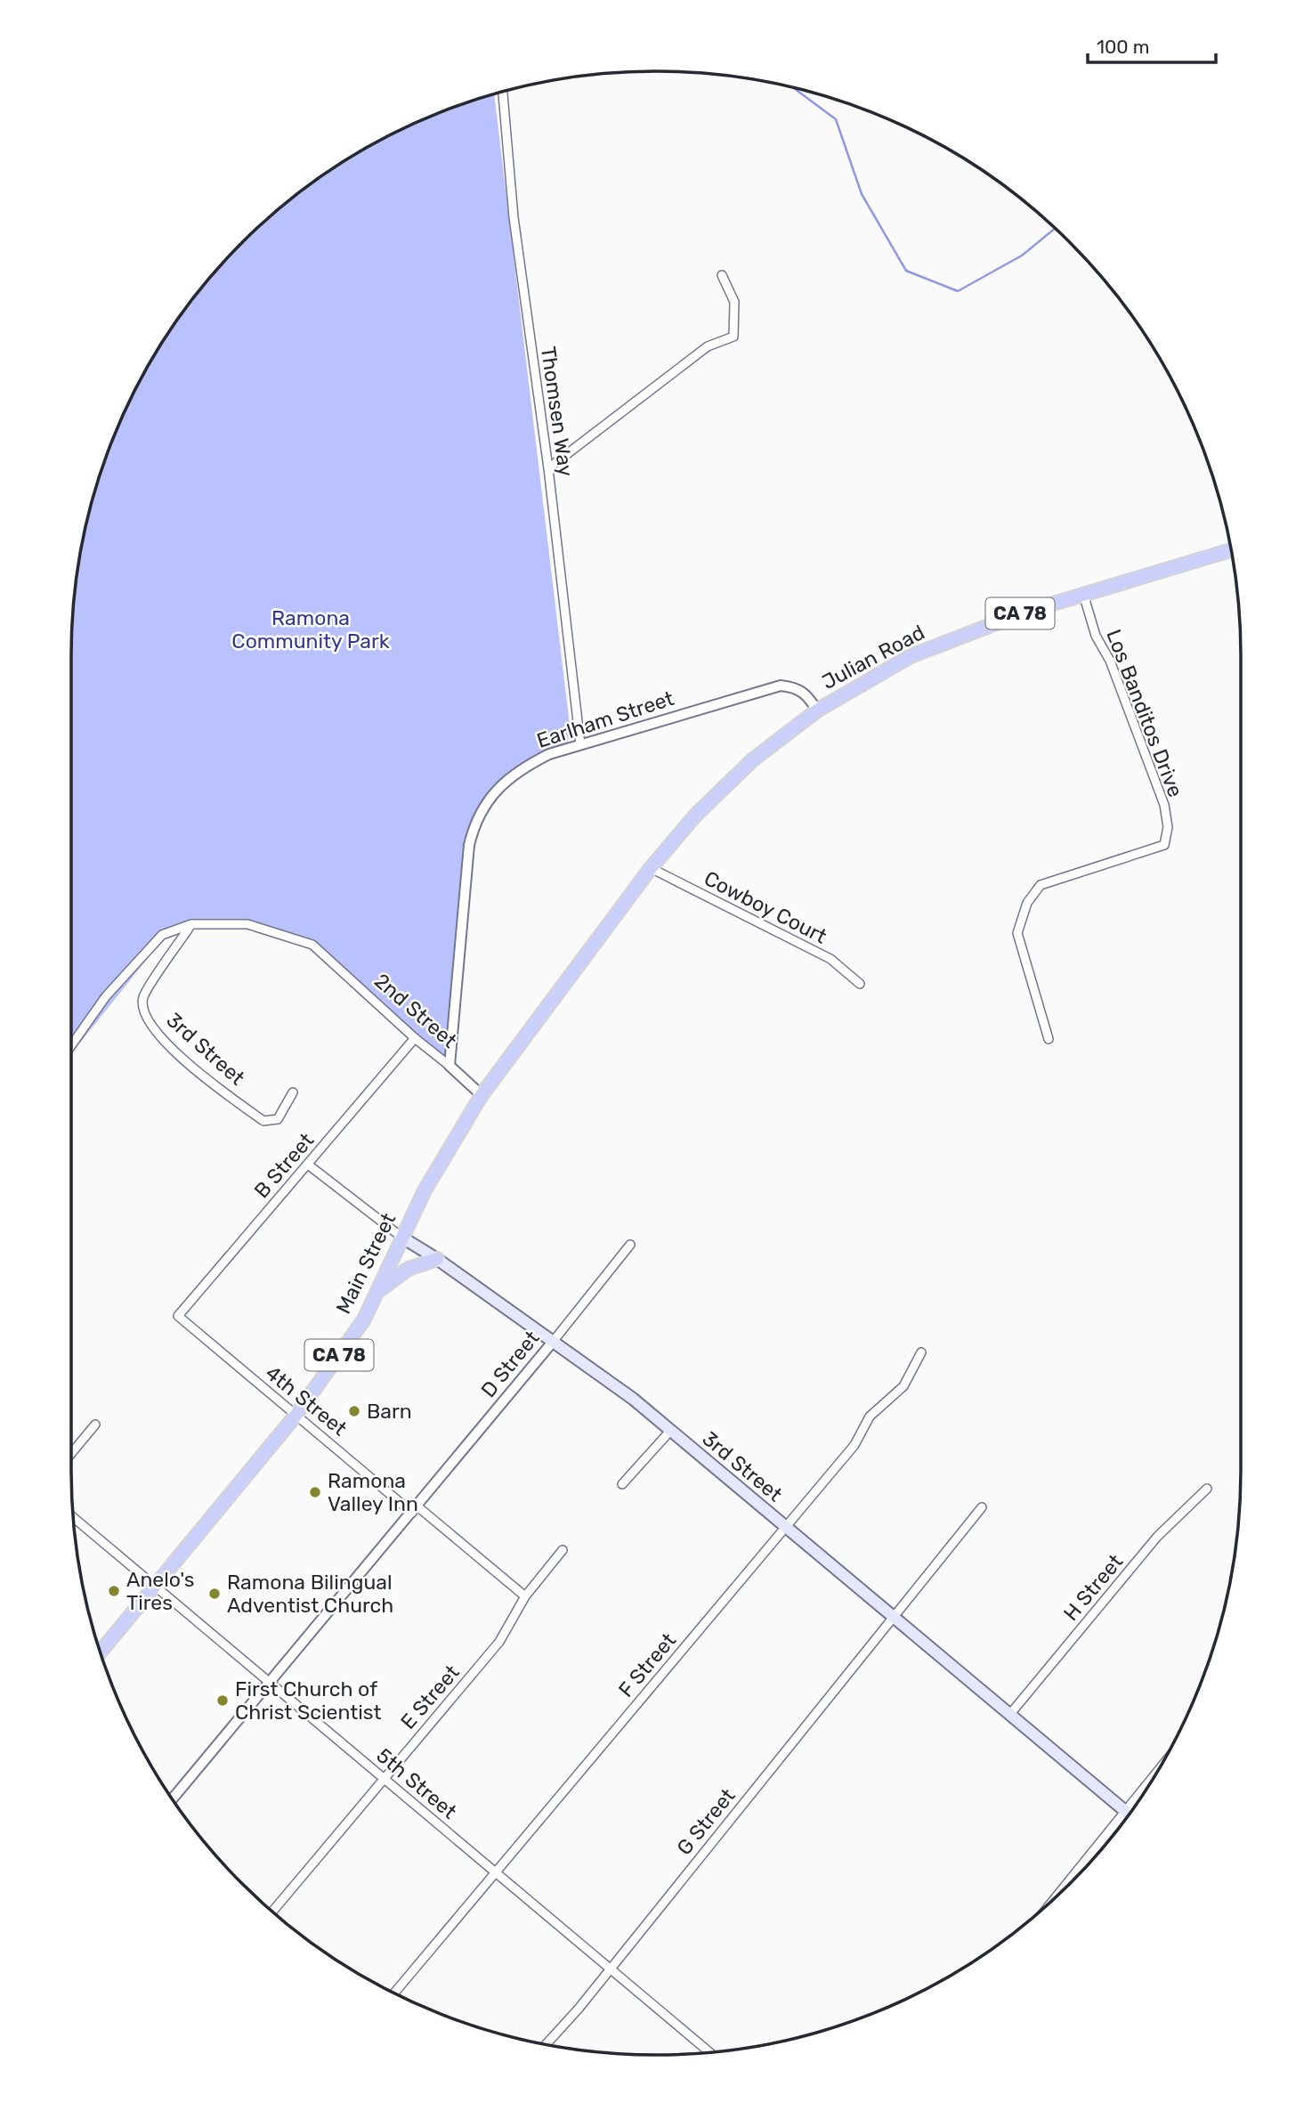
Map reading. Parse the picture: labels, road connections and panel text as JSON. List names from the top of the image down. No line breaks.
{"streets":{"main road":["CA 78","Julian Road","3rd Street","Main Street"],"street":["Thomsen Way","Los Banditos Drive","Earlham Street","Cowboy Court","2nd Street","B Street","D Street","4th Street","H Street","F Street","E Street","5th Street","G Street"]},"crossings":[["Thomsen Way","Earlham Street"],["Julian Road","Los Banditos Drive"],["Julian Road","Earlham Street"],["Julian Road","Cowboy Court"],["Julian Road","Main Street"],["Earlham Street","2nd Street"],["2nd Street","3rd Street"],["2nd Street","B Street"],["2nd Street","Main Street"],["3rd Street","B Street"],["3rd Street","Main Street"],["3rd Street","D Street"],["3rd Street","H Street"],["3rd Street","F Street"],["3rd Street","G Street"],["B Street","4th Street"],["Main Street","4th Street"],["Main Street","5th Street"],["D Street","4th Street"],["D Street","5th Street"],["4th Street","E Street"],["F Street","5th Street"],["E Street","5th Street"],["5th Street","G Street"]],"parks":["Ramona Community Park"],"places":["Barn","Ramona Valley Inn","Anelo's Tires","Ramona Bilingual Adventist Church","First Church of Christ Scientist"],"scale_bar":"100 m"}
